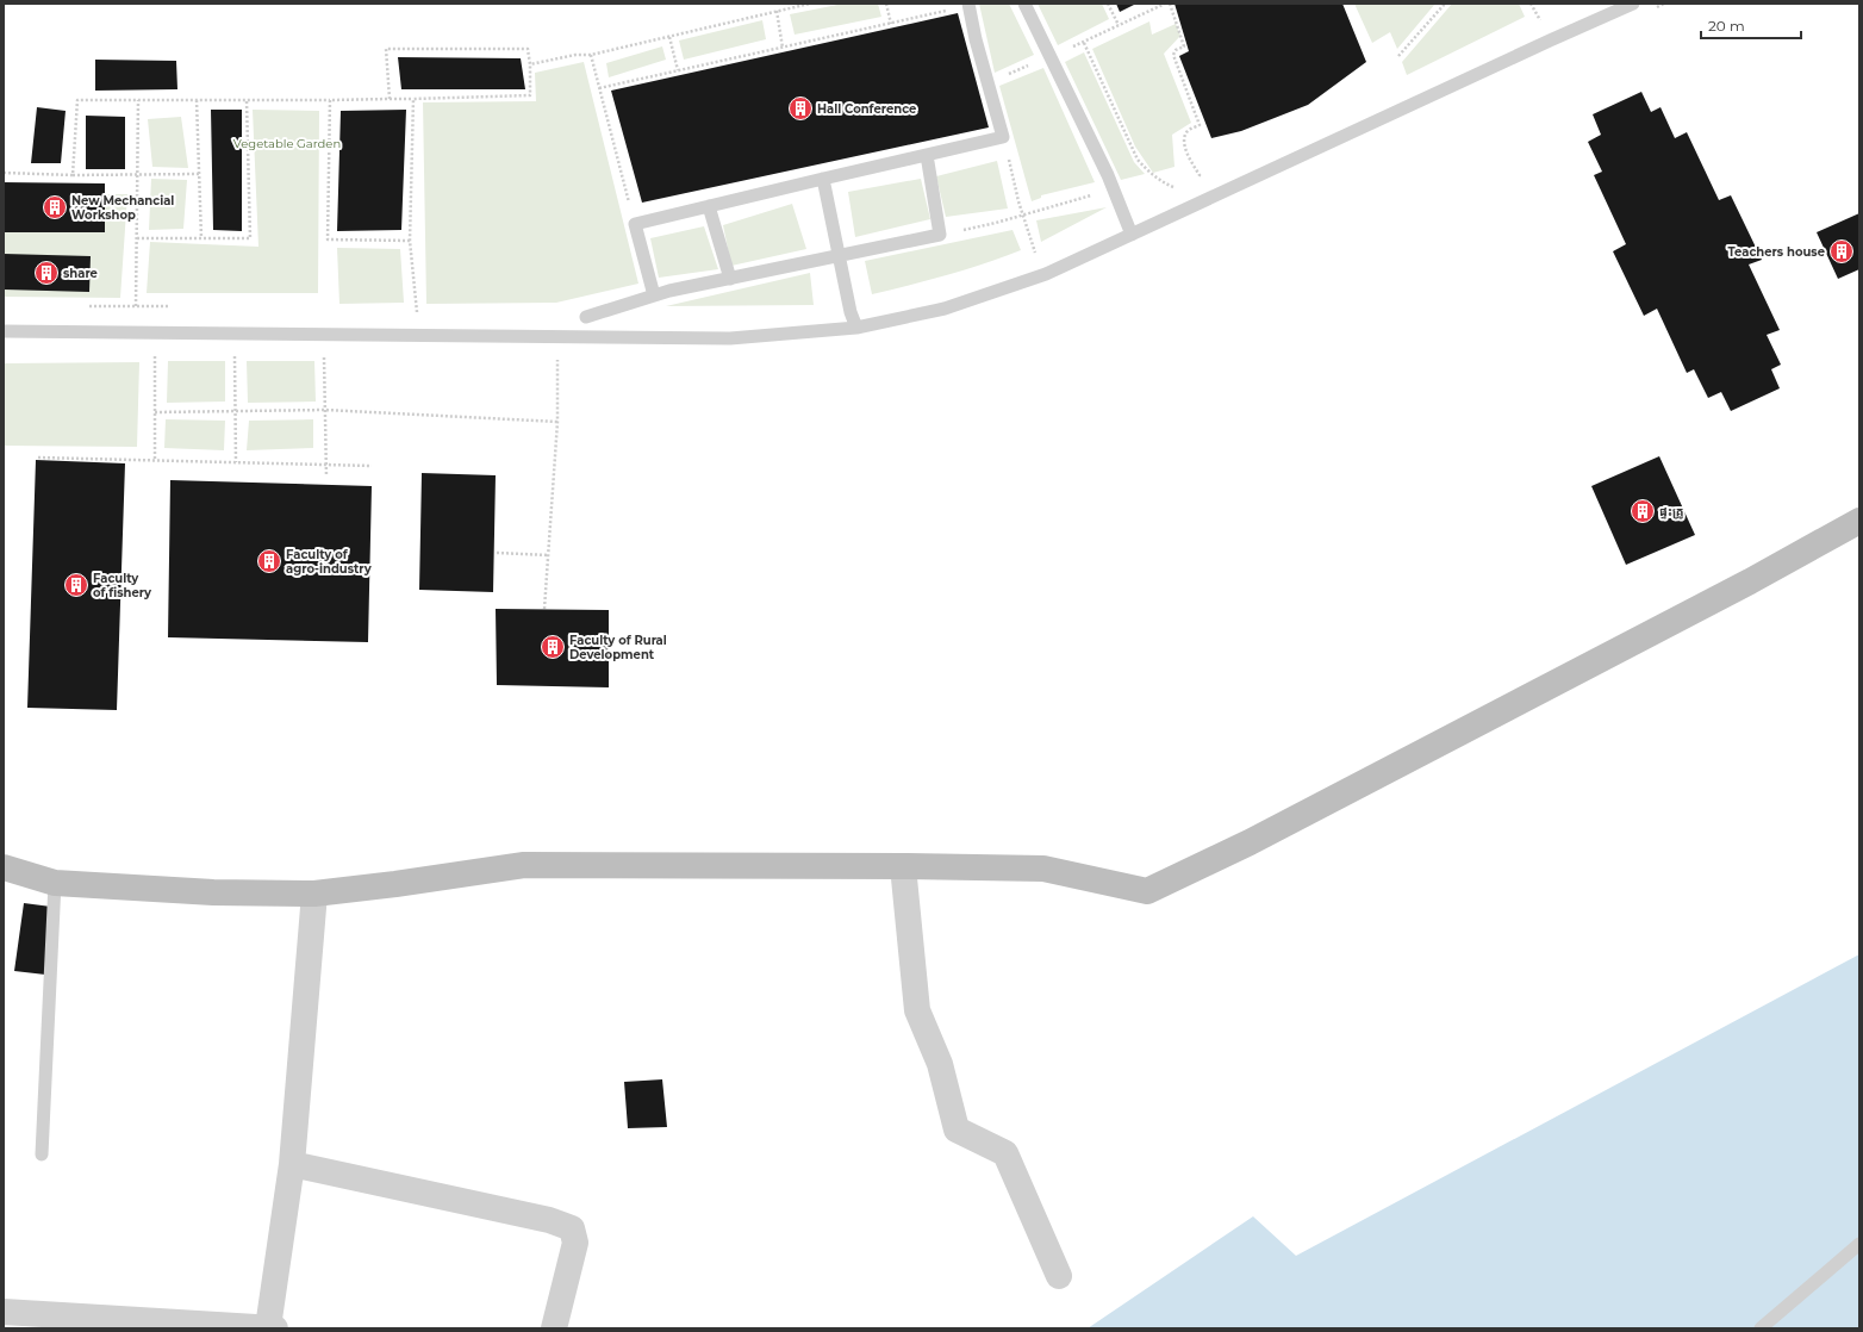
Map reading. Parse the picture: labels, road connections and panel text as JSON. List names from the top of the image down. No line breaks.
{"parks":["Vegetable Garden"],"places":{"building":["Hall Conference","New Mechancial Workshop","Teachers house","share","ផ្ទះគ្រូ","Faculty of agro-industry","Faculty of fishery","Faculty of Rural Development"]},"scale_bar":"20 m"}
